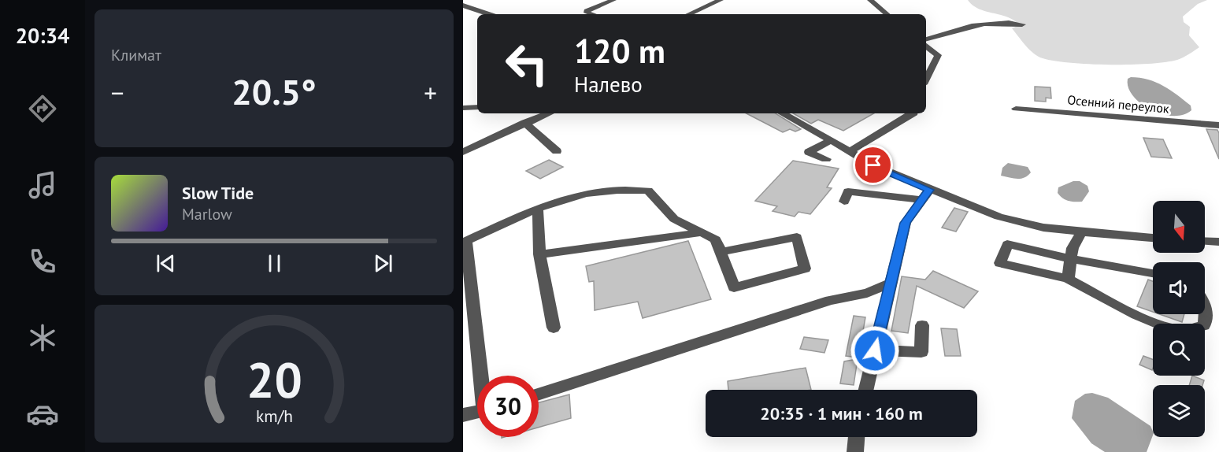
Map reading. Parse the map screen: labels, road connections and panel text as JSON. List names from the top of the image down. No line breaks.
{"streets":{"street":["Осенний переулок"]},"north":"bottom","page":{"tabs":"20:34","tile":"Климат","turn":["120 m","Налево"],"heat":["−","20.5°","+"],"song":["Slow Tide","Marlow"],"limit":"30","trip":"20:35 · 1 мин · 160 m","gauge":["20","km/h"]}}
